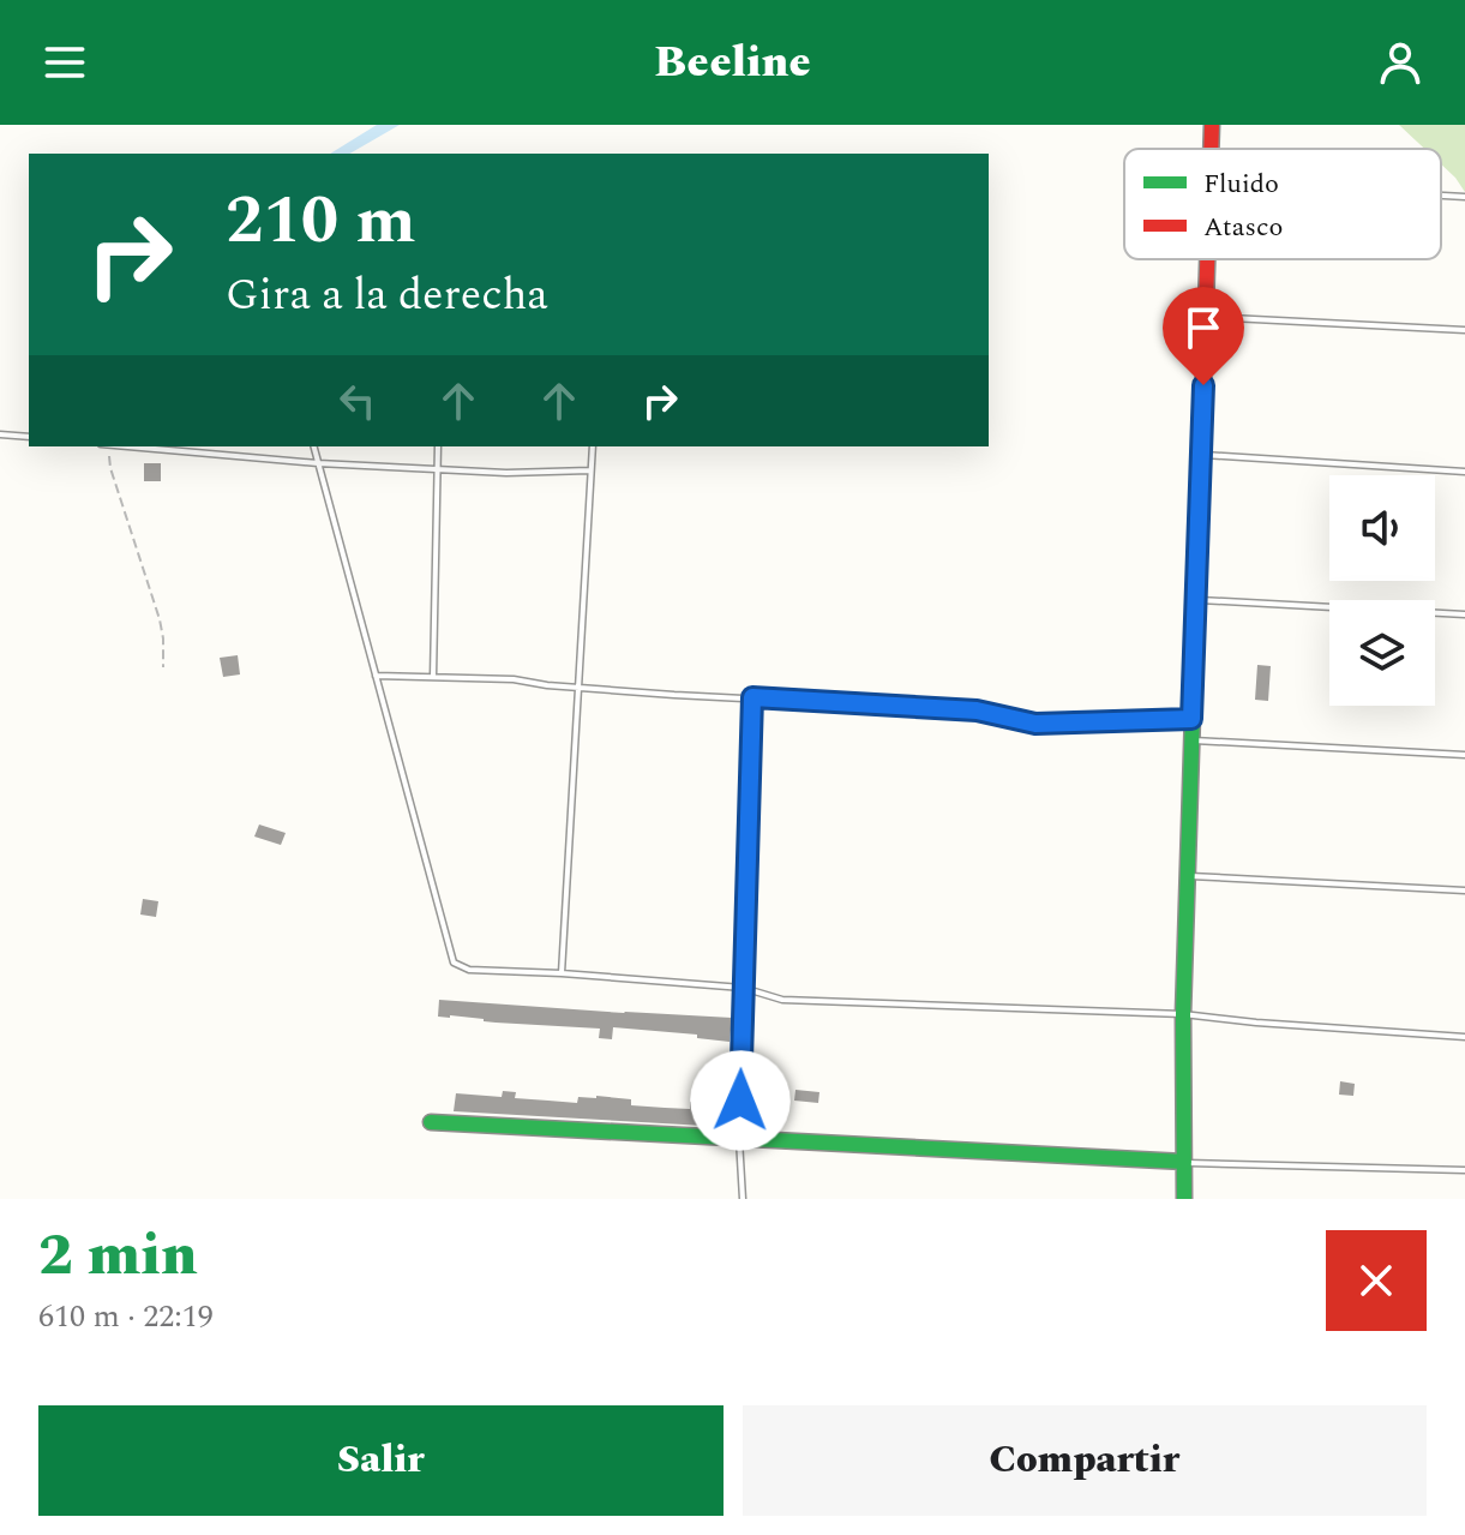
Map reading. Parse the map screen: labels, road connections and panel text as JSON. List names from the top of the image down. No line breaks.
{"legend":["Fluido","Atasco"],"page":{"header":"Beeline","turn":["210 m","Gira a la derecha"],"heading":["2 min","610 m · 22:19"],"buttons":["Salir","Compartir"]}}
